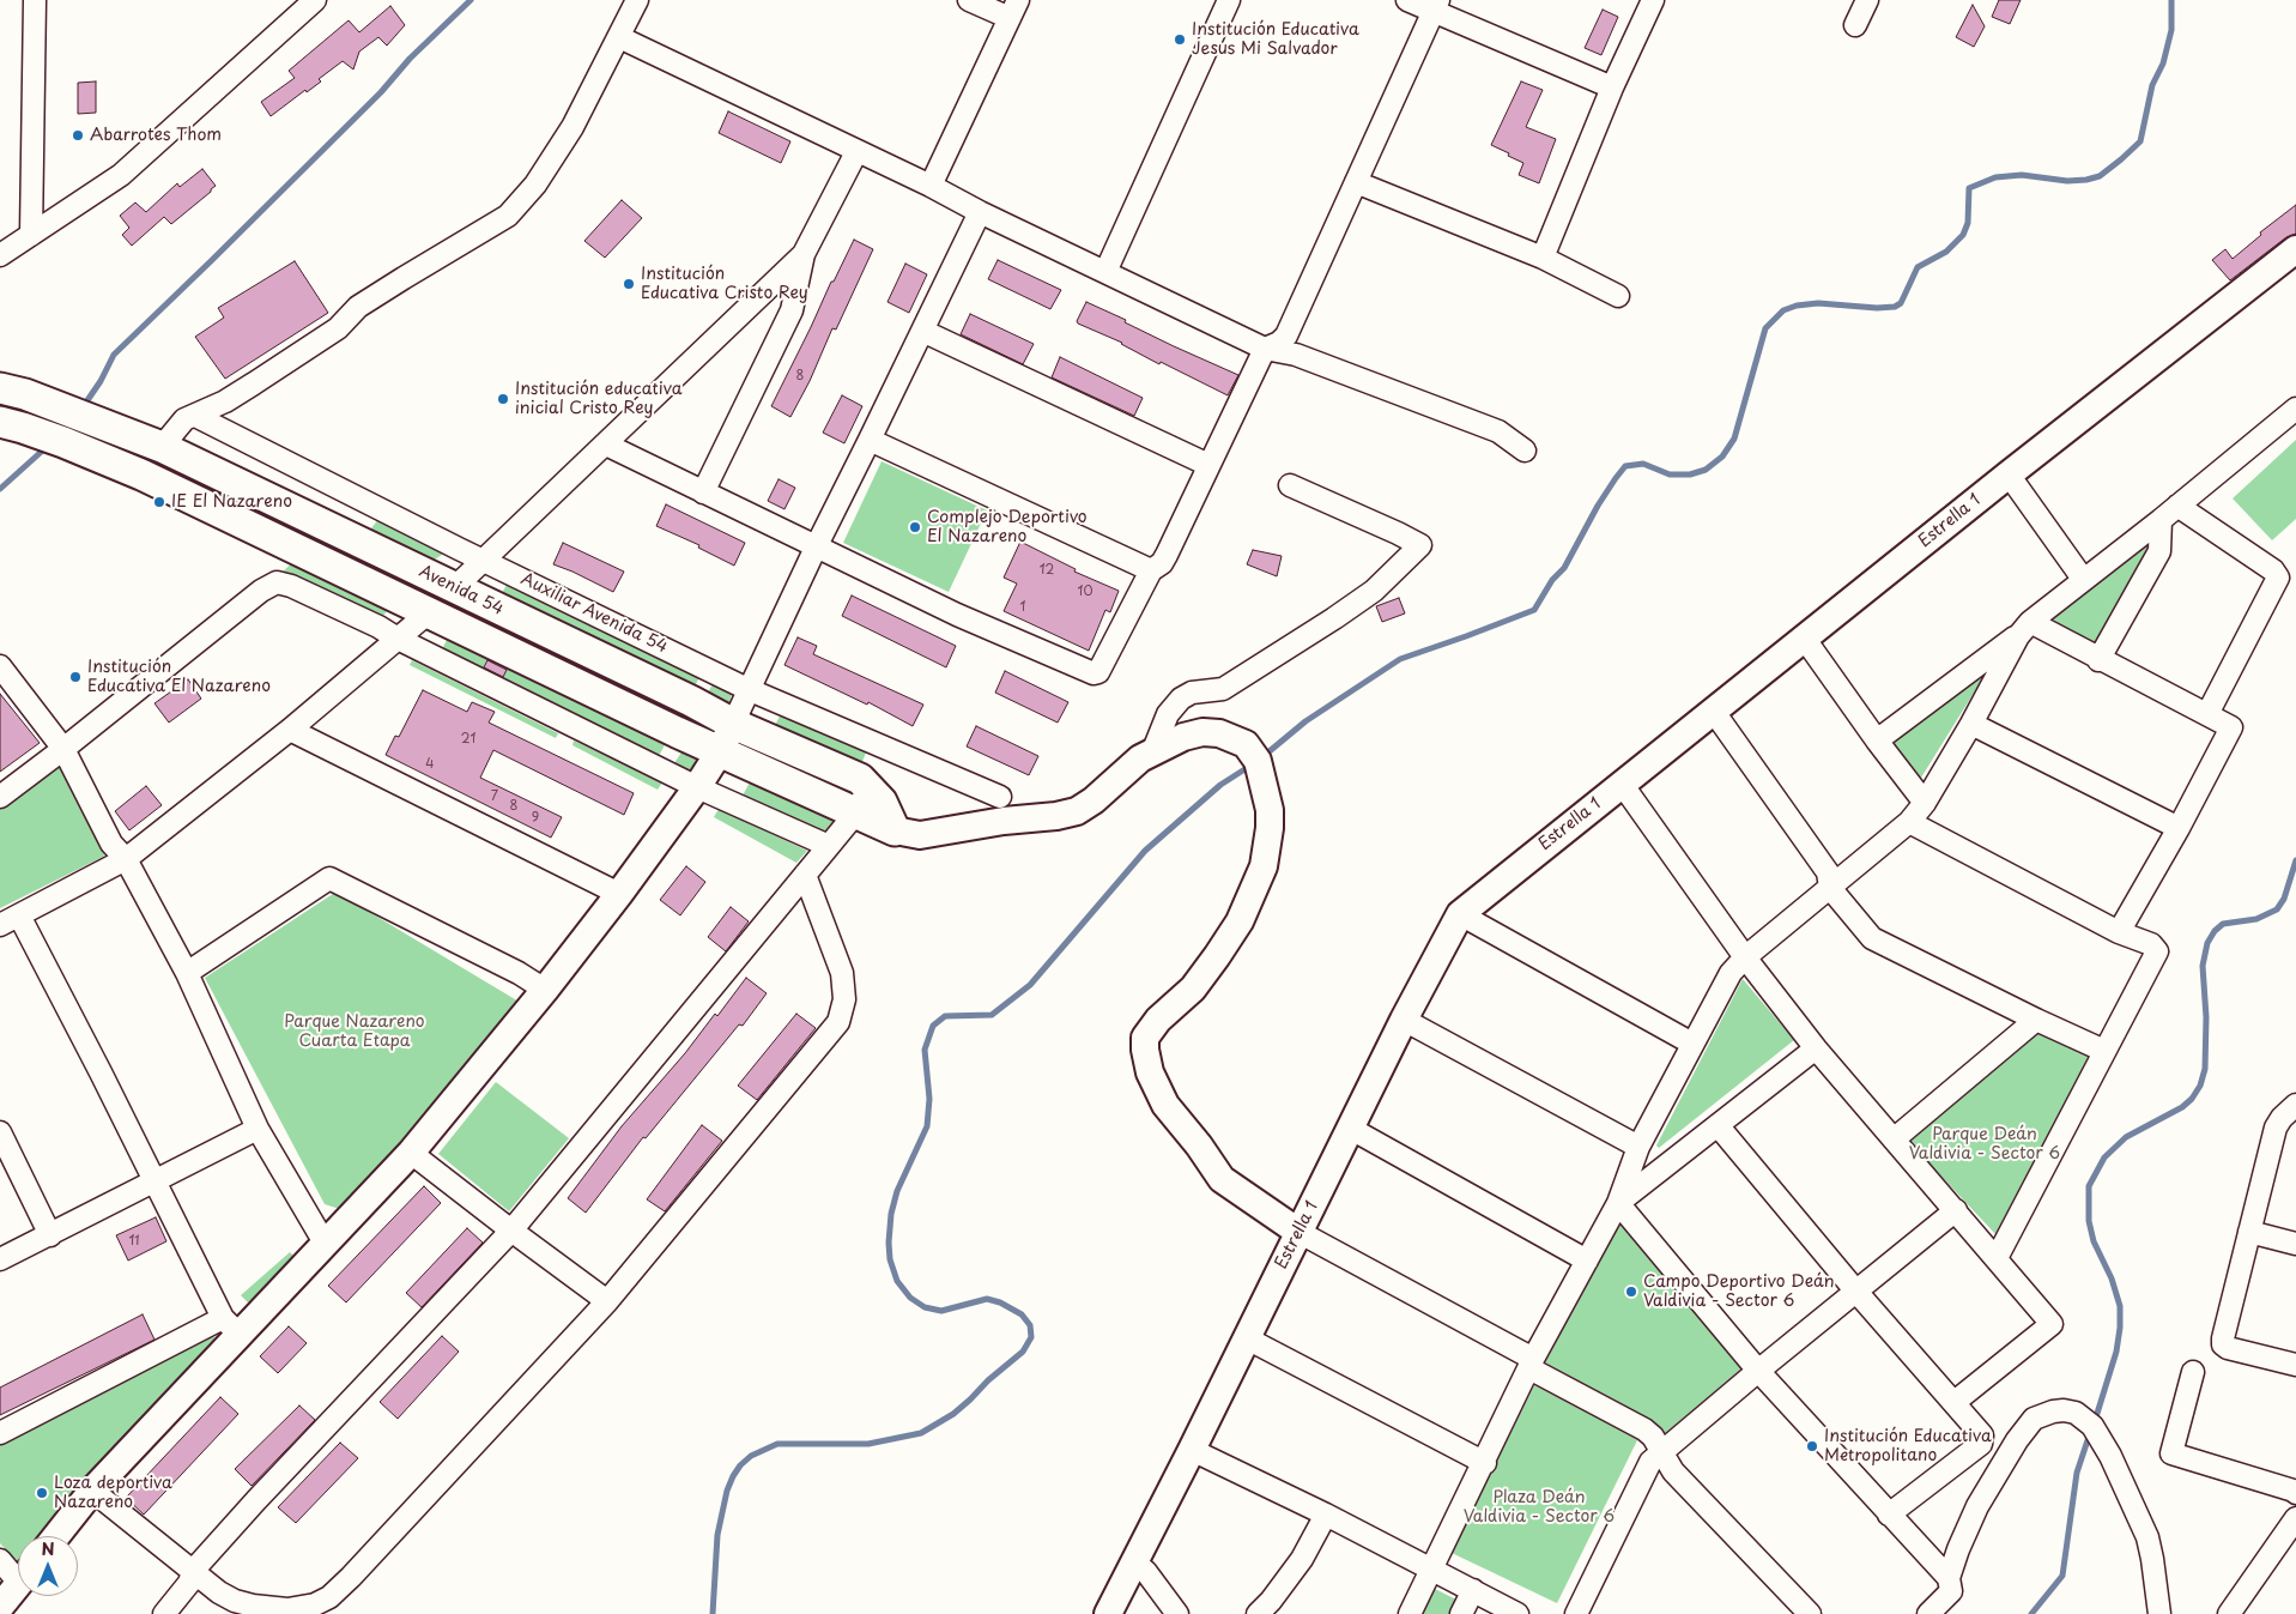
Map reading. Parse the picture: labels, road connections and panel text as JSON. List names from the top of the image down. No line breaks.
{"streets":{"main road":["Avenida 54"],"street":["Estrella 1","Auxiliar Avenida 54"]},"parks":["Parque Nazareno Cuarta Etapa","Parque Deán Valdivia - Sector 6","Plaza Deán Valdivia - Sector 6"],"places":["Institución Educativa Jesus Mi Salvador","Abarrotes Thom","Institución Educativa Cristo Rey","Institución educativa inicial Cristo Rey","IE El Nazareno","Complejo Deportivo El Nazareno","Institución Educativa El Nazareno","Campo Deportivo Deán Valdivia - Sector 6","Institución Educativa Metropolitano","Loza deportiva Nazareno"],"house_numbers":["8","12","10","1","21","4","7","8","9","11"],"north":"top"}
